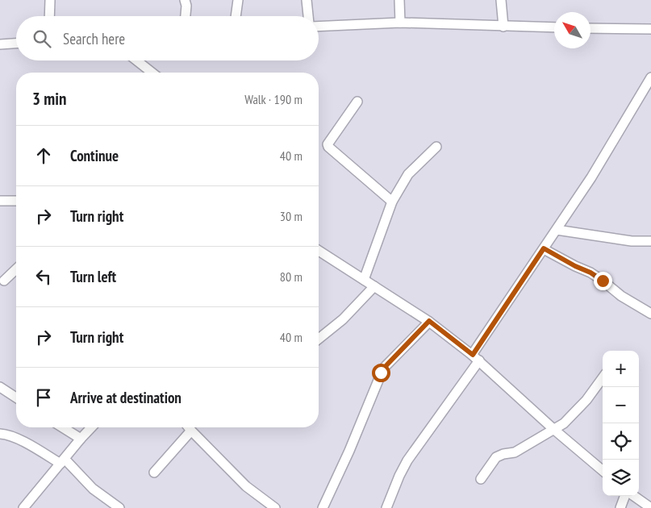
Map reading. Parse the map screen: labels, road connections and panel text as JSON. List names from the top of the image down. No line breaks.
{"north":"top left","page":{"search":"Search here","heading":["3 min","Walk · 190 m"],"list":[["Continue","40 m"],["Turn right","30 m"],["Turn left","80 m"],["Turn right","40 m"],"Arrive at destination"],"map_buttons":["+","−"]}}
